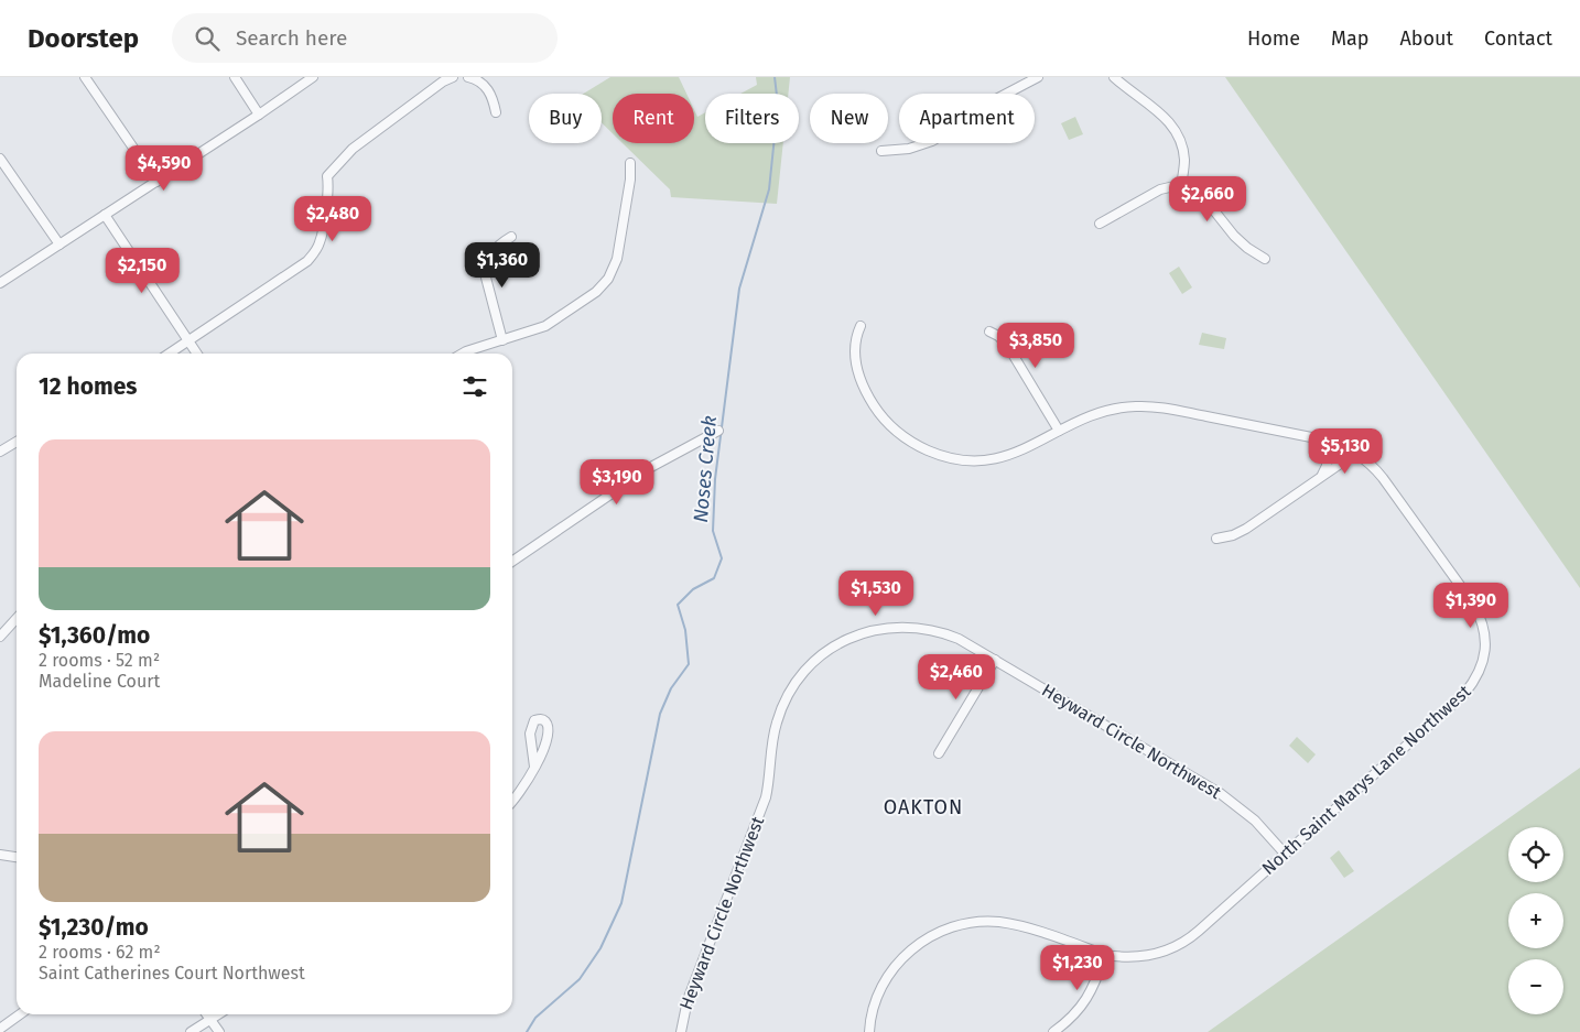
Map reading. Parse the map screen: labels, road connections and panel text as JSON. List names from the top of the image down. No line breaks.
{"streets":{"street":["Heyward Circle Northwest","North Saint Marys Lane Northwest"]},"crossings":[["Heyward Circle Northwest","North Saint Marys Lane Northwest"]],"districts":["OAKTON"],"water":["Noses Creek"],"page":{"header":"Doorstep","search":"Search here","nav":["Home","Map","About","Contact"],"chip":["Buy","Rent","Filters","New","Apartment"],"price":["$4,590","$2,660","$2,480","$1,360","$2,150","$3,850","$5,130","$3,190","$1,530","$1,390","$2,460","$1,230"],"heading":"12 homes","list":[{"name":"$1,360/mo","note":"2 rooms · 52 m² · Madeline Court"},{"name":"$1,230/mo","note":"2 rooms · 62 m² · Saint Catherines Court Northwest"}],"map_buttons":["+","−"]}}
